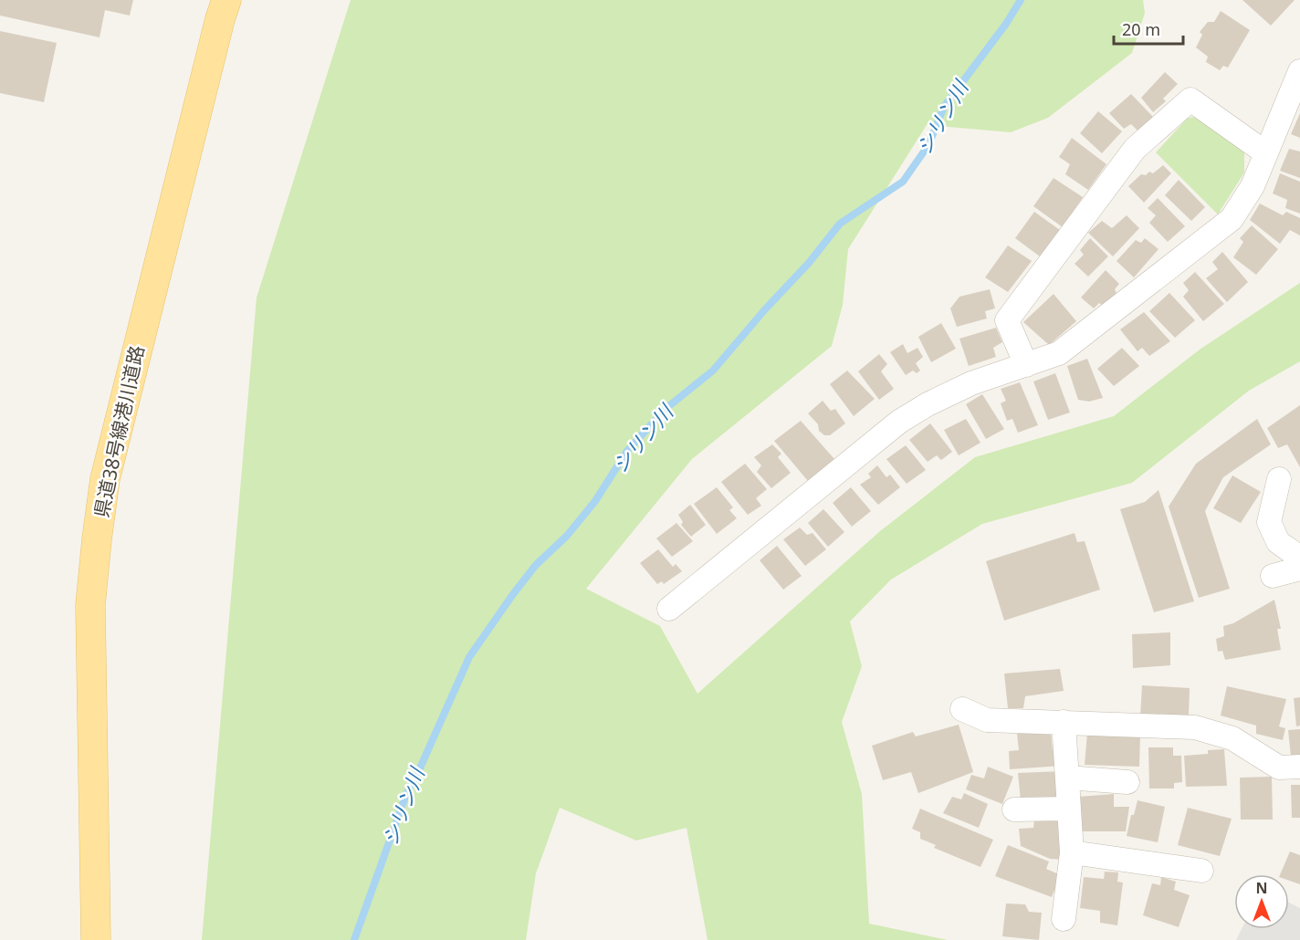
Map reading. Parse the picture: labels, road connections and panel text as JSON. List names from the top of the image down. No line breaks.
{"streets":{"main road":["県道38号線港川道路"]},"water":["シリン川"],"scale_bar":"20 m","north":"top"}
